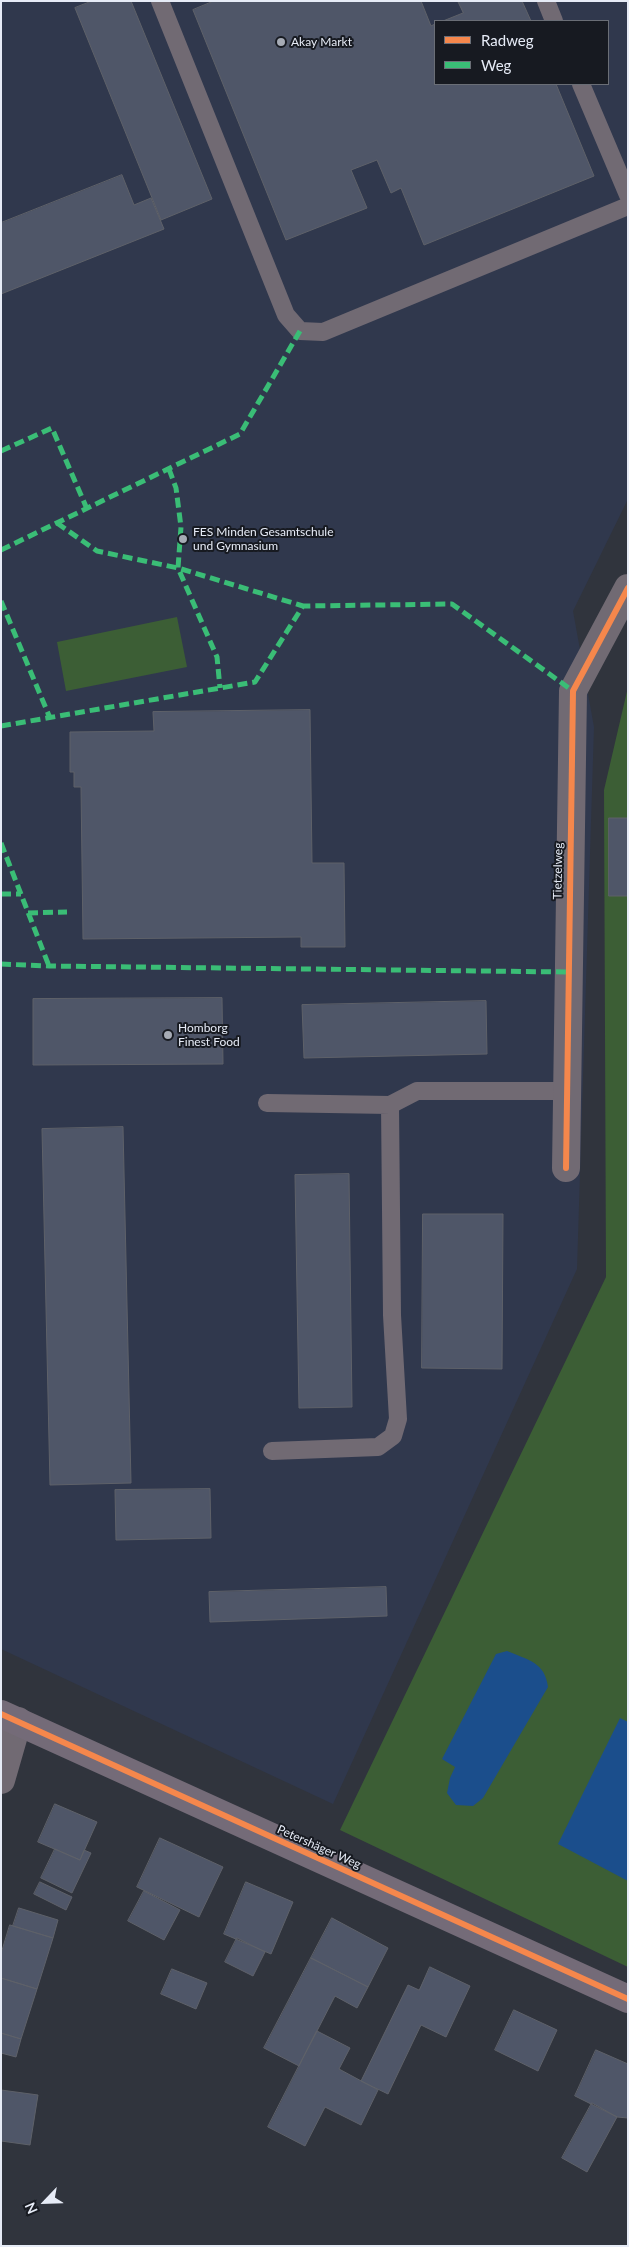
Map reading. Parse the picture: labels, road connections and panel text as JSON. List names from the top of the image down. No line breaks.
{"streets":{"street":["Tietzelweg","Petershäger Weg"]},"places":["Akay Markt","FES Minden Gesamtschule und Gymnasium","Homborg Finest Food"],"legend":["Radweg","Weg"],"north":"bottom left"}
